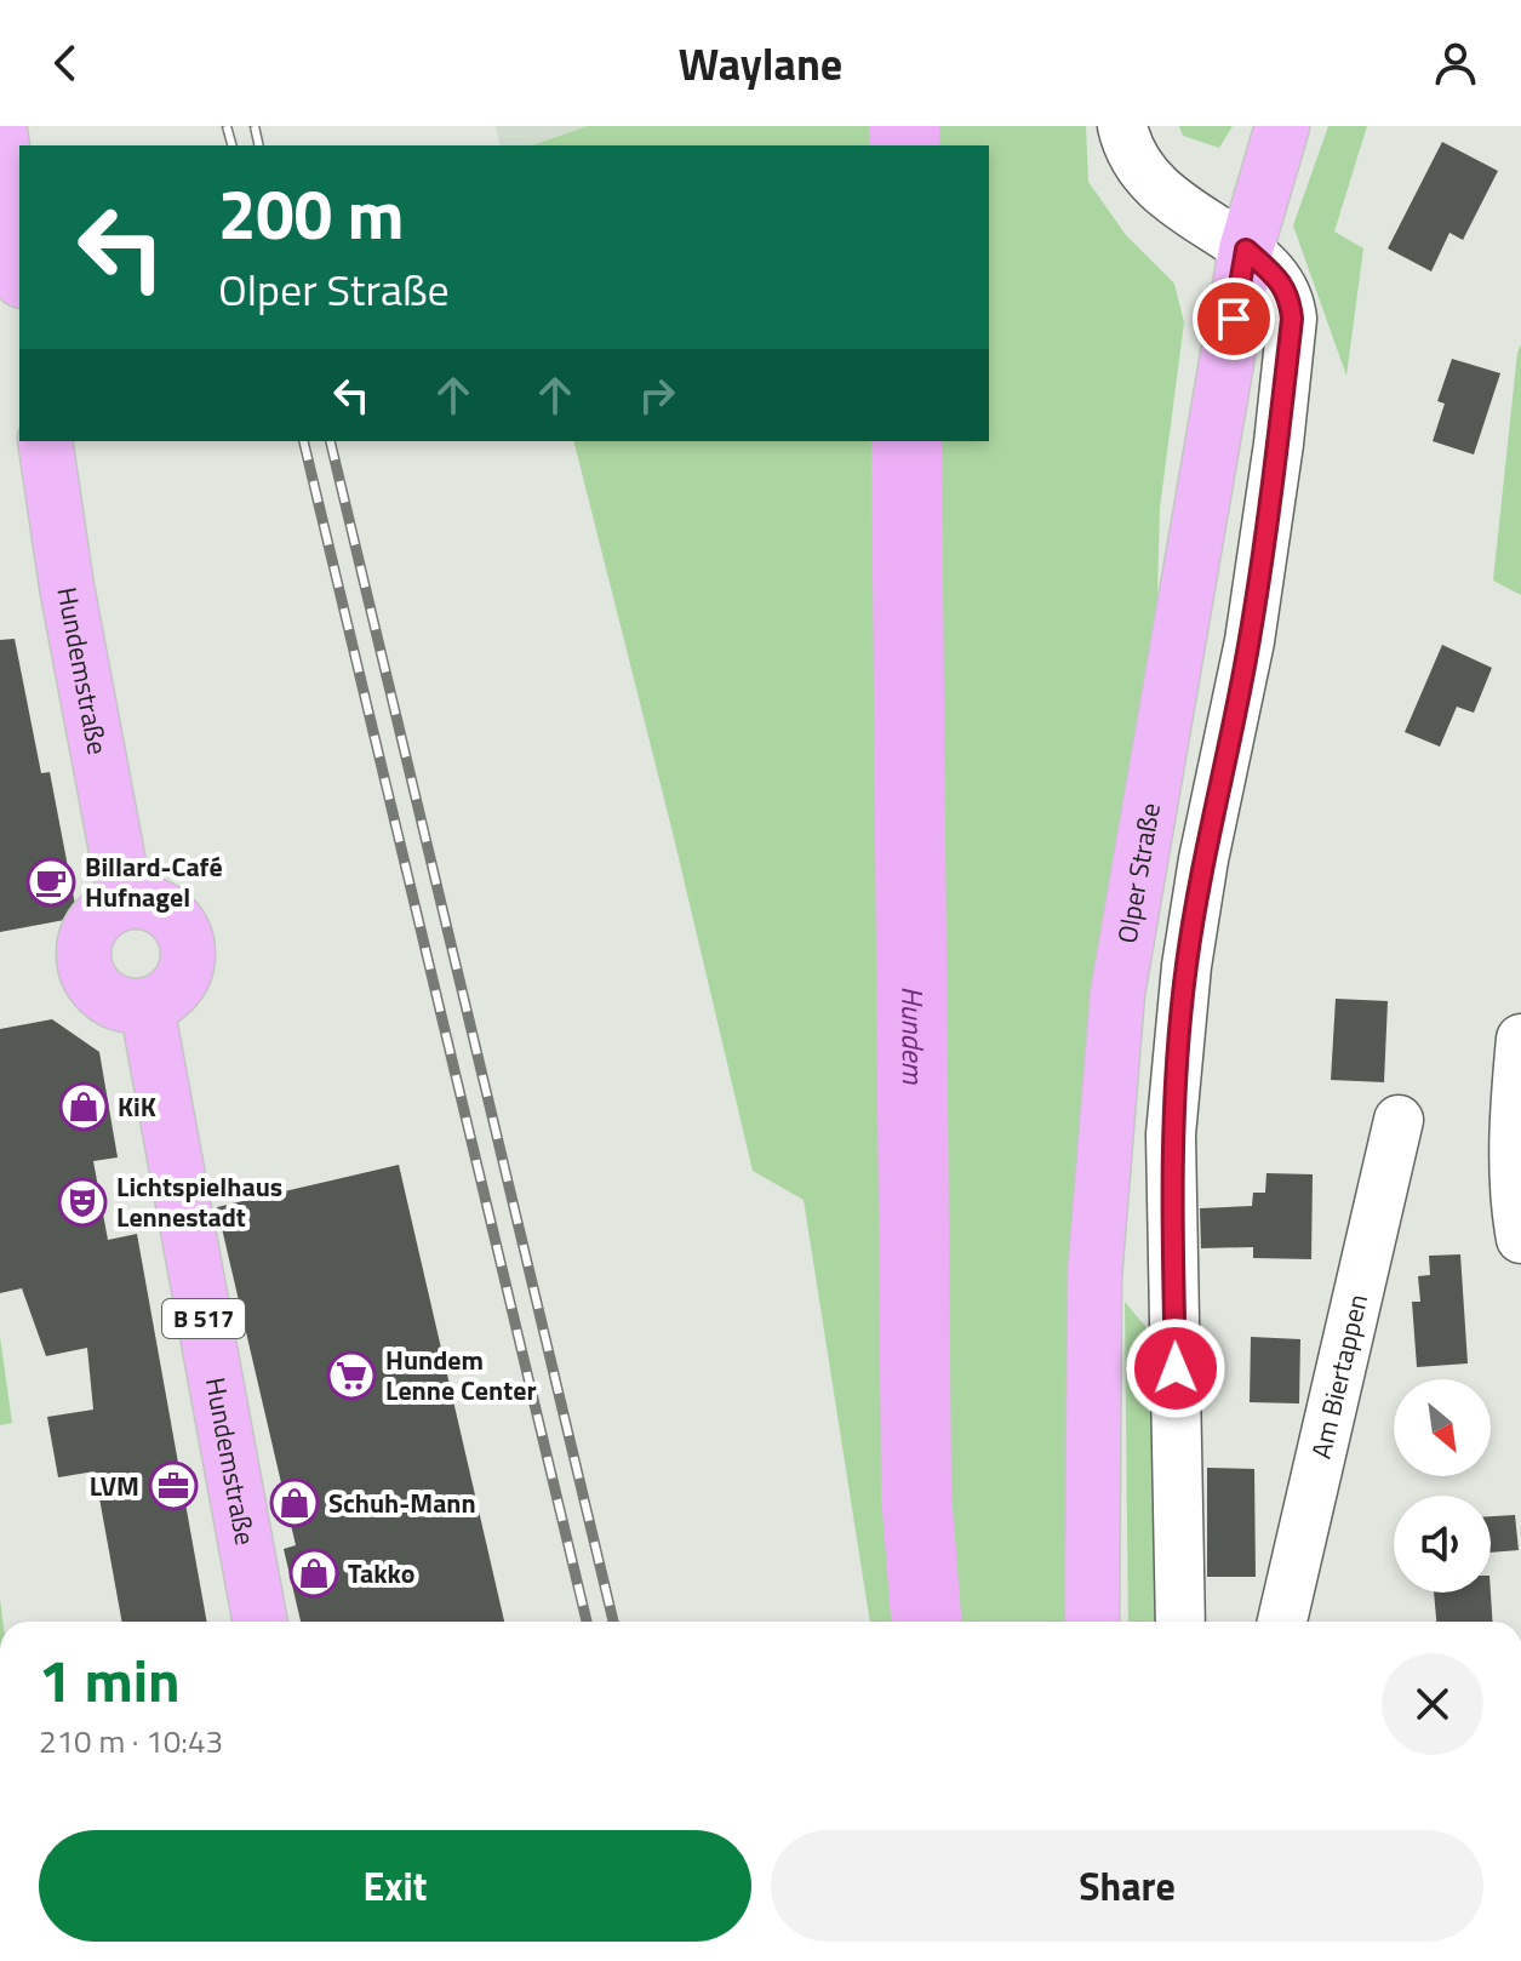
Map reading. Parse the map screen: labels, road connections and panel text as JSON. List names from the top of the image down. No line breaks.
{"streets":{"main road":["Hundemstraße","Olper Straße","B 517"],"street":["Am Biertappen"]},"water":["Hundem"],"places":{"cafe":["Billard-Café Hufnagel"],"shop":["KiK","Schuh-Mann","Takko"],"theatre":["Lichtspielhaus Lennestadt"],"supermarket":["Hundem Lenne Center"],"office":["LVM"]},"north":"bottom right","page":{"header":"Waylane","turn":["200 m","Olper Straße"],"heading":["1 min","210 m · 10:43"],"buttons":["Exit","Share"]}}
